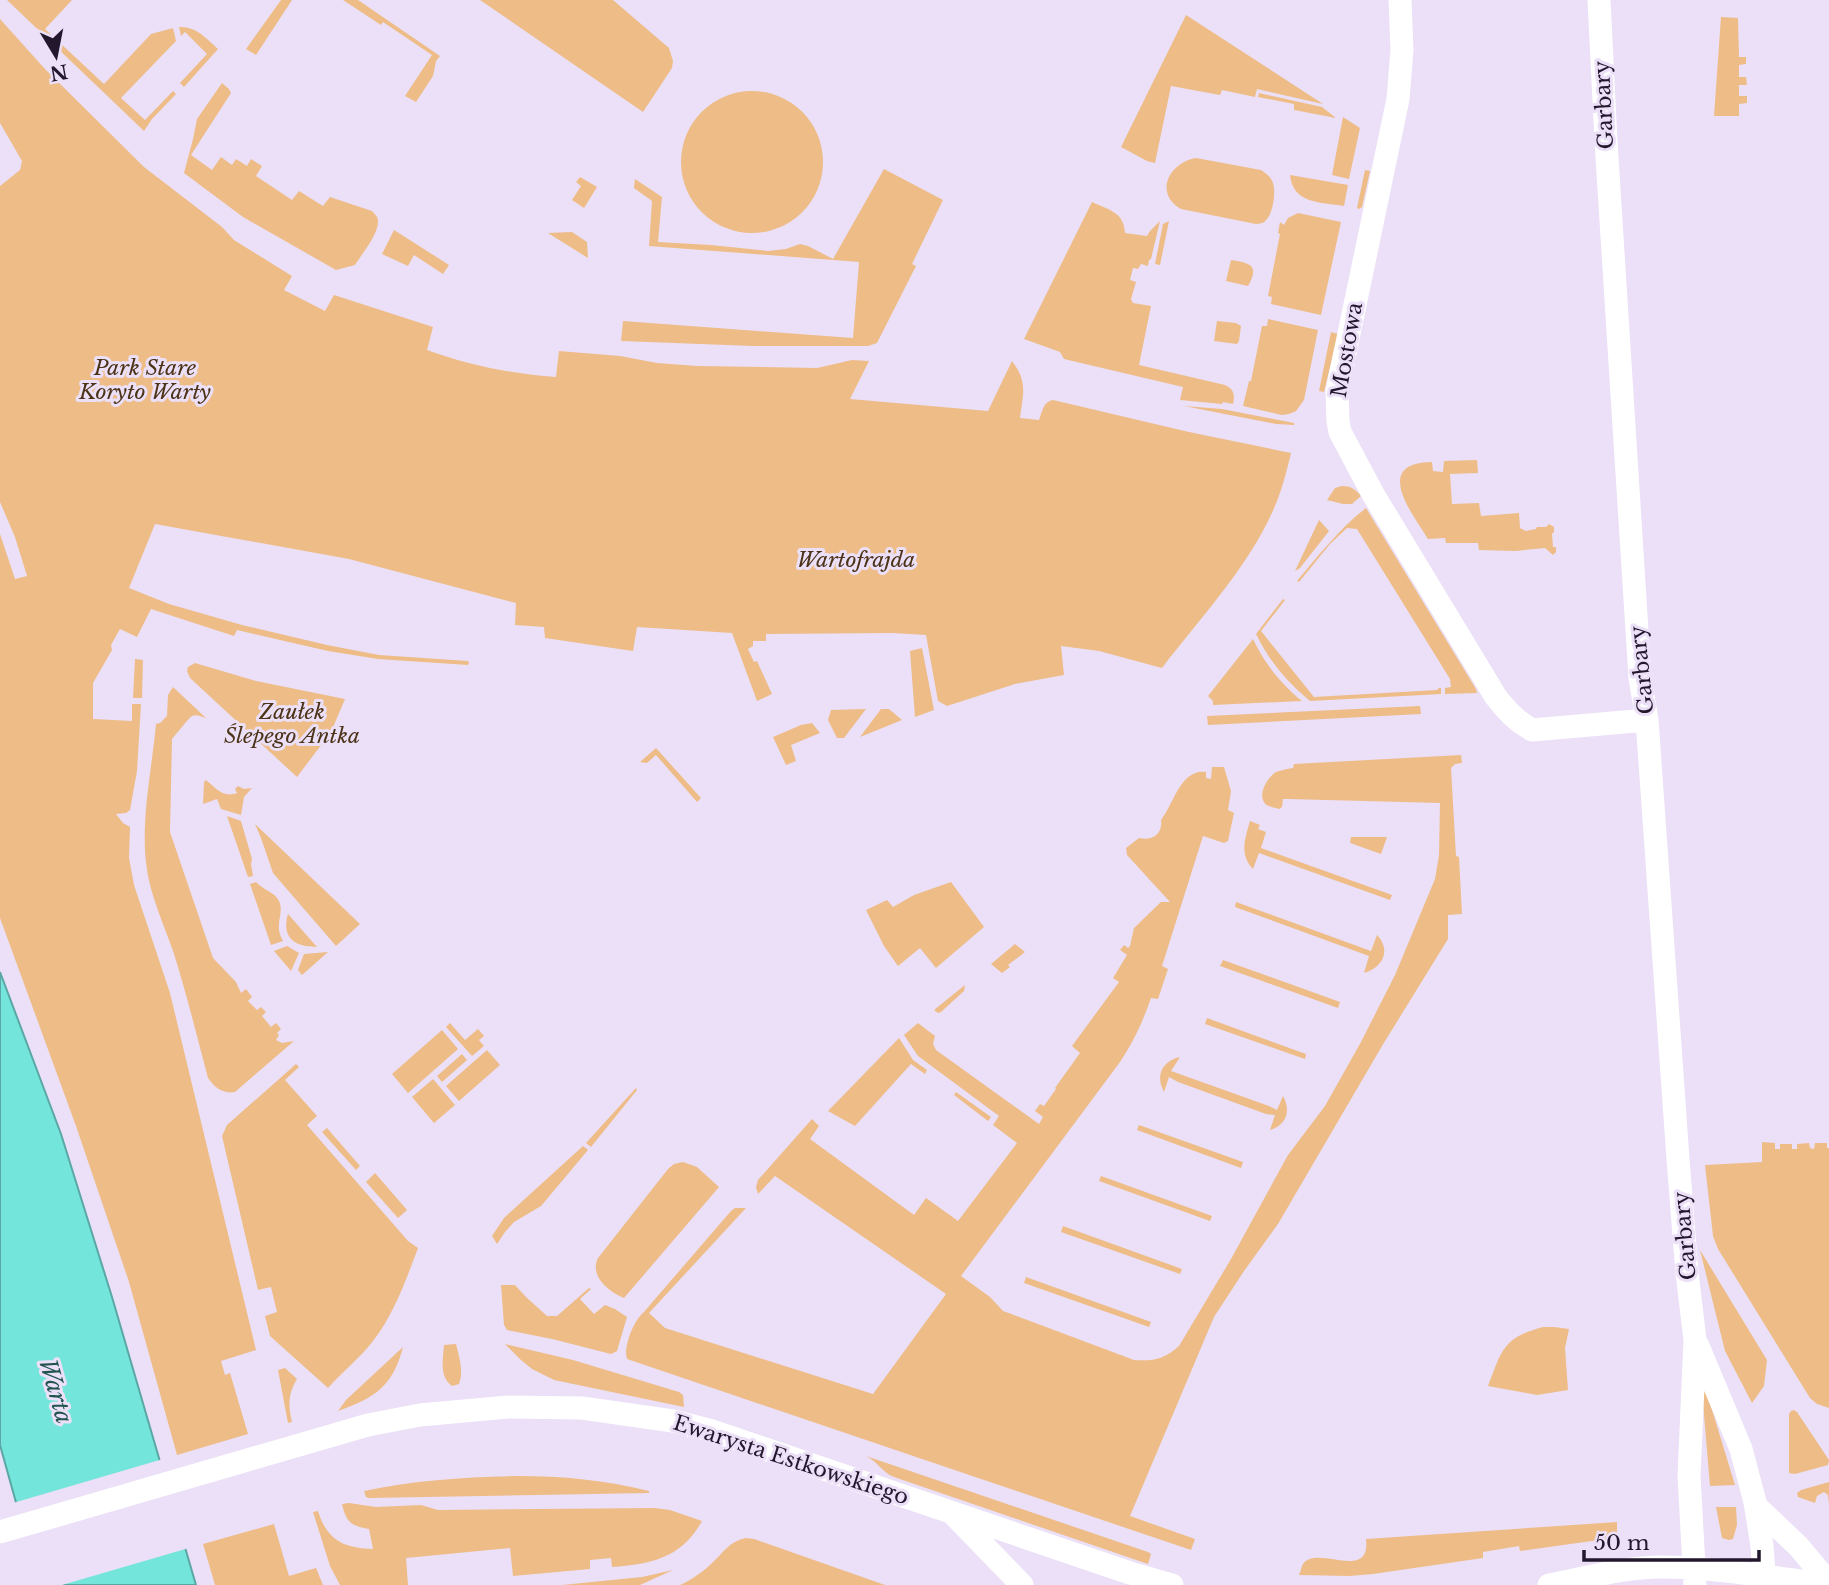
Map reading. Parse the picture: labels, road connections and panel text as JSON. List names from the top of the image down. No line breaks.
{"streets":{"street":["Garbary","Mostowa","Ewarysta Estkowskiego"]},"crossings":[["Garbary","Mostowa"]],"water":["Warta"],"parks":["Park Stare Koryto Warty","Wartofrajda","Zaułek Ślepego Antka"],"scale_bar":"50 m","north":"bottom"}
